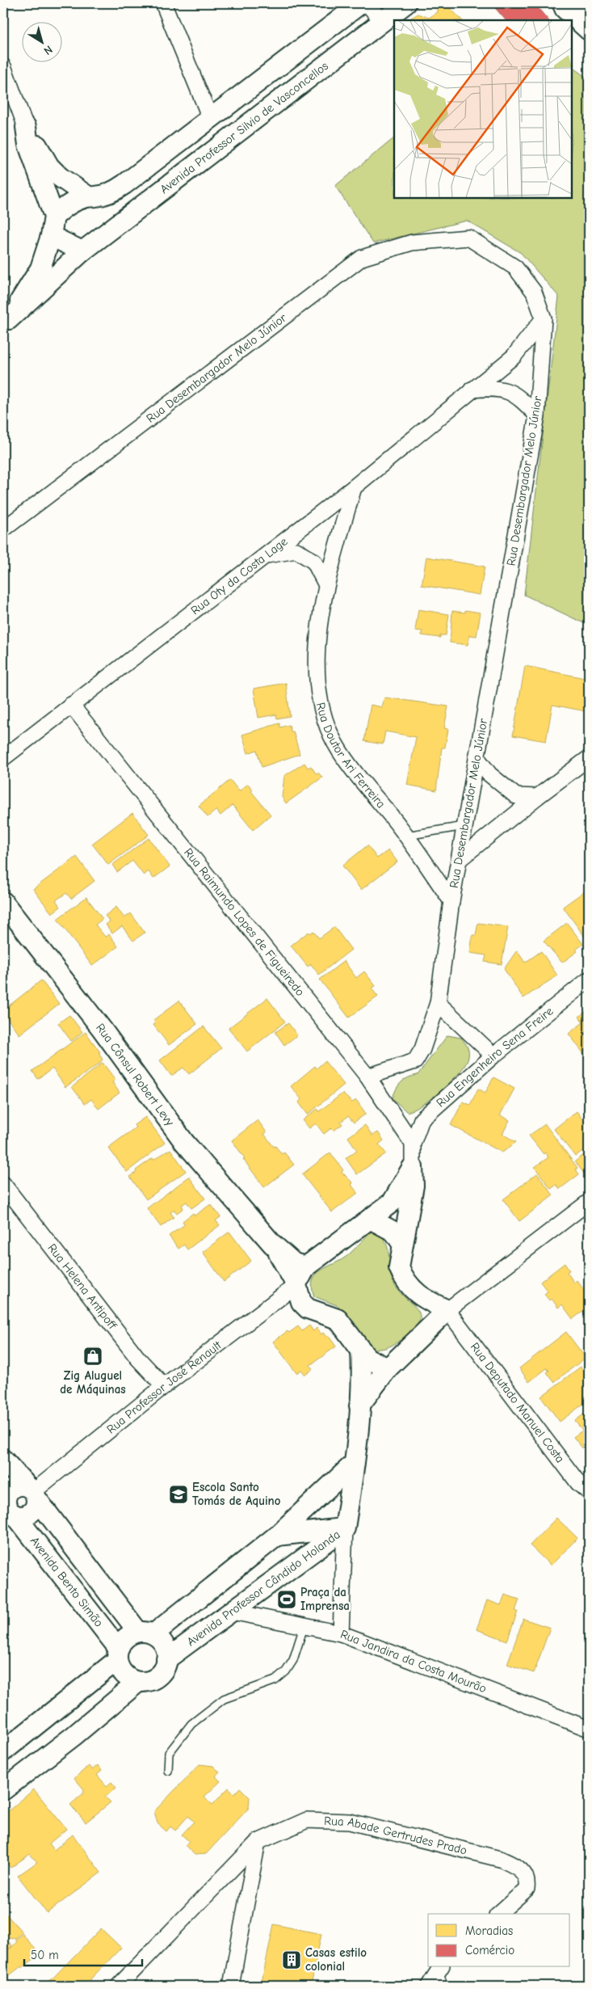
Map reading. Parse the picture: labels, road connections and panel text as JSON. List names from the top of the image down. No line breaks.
{"streets":{"street":["Avenida Professor Silvio de Vasconcellos","Rua Desembargador Melo Júnior","Rua Oty da Costa Lage","Rua Doutor Ari Ferreira","Rua Raimundo Lopes de Figueiredo","Rua Engenheiro Sena Freire","Rua Cônsul Robert Levy","Rua Helena Antipoff","Rua Professor José Renault","Rua Deputado Manuel Costa","Avenida Bento Simão","Avenida Professor Cândido Holanda","Rua Jandira da Costa Mourão","Rua Abade Gertrudes Prado"]},"crossings":[["Rua Desembargador Melo Júnior","Rua Oty da Costa Lage"],["Rua Desembargador Melo Júnior","Rua Doutor Ari Ferreira"],["Rua Desembargador Melo Júnior","Rua Raimundo Lopes de Figueiredo"],["Rua Oty da Costa Lage","Rua Doutor Ari Ferreira"],["Rua Oty da Costa Lage","Rua Raimundo Lopes de Figueiredo"],["Rua Raimundo Lopes de Figueiredo","Rua Engenheiro Sena Freire"],["Rua Cônsul Robert Levy","Rua Professor José Renault"],["Rua Helena Antipoff","Rua Professor José Renault"],["Rua Professor José Renault","Avenida Bento Simão"],["Avenida Bento Simão","Avenida Professor Cândido Holanda"],["Avenida Professor Cândido Holanda","Rua Jandira da Costa Mourão"]],"places":{"shop":["Zig Aluguel de Máquinas"],"school or university":["Escola Santo Tomás de Aquino"],"sports":["Praça da Imprensa"],"building":["Casas estilo colonial"]},"legend":["Moradias","Comércio"],"scale_bar":"50 m","north":"bottom right"}
